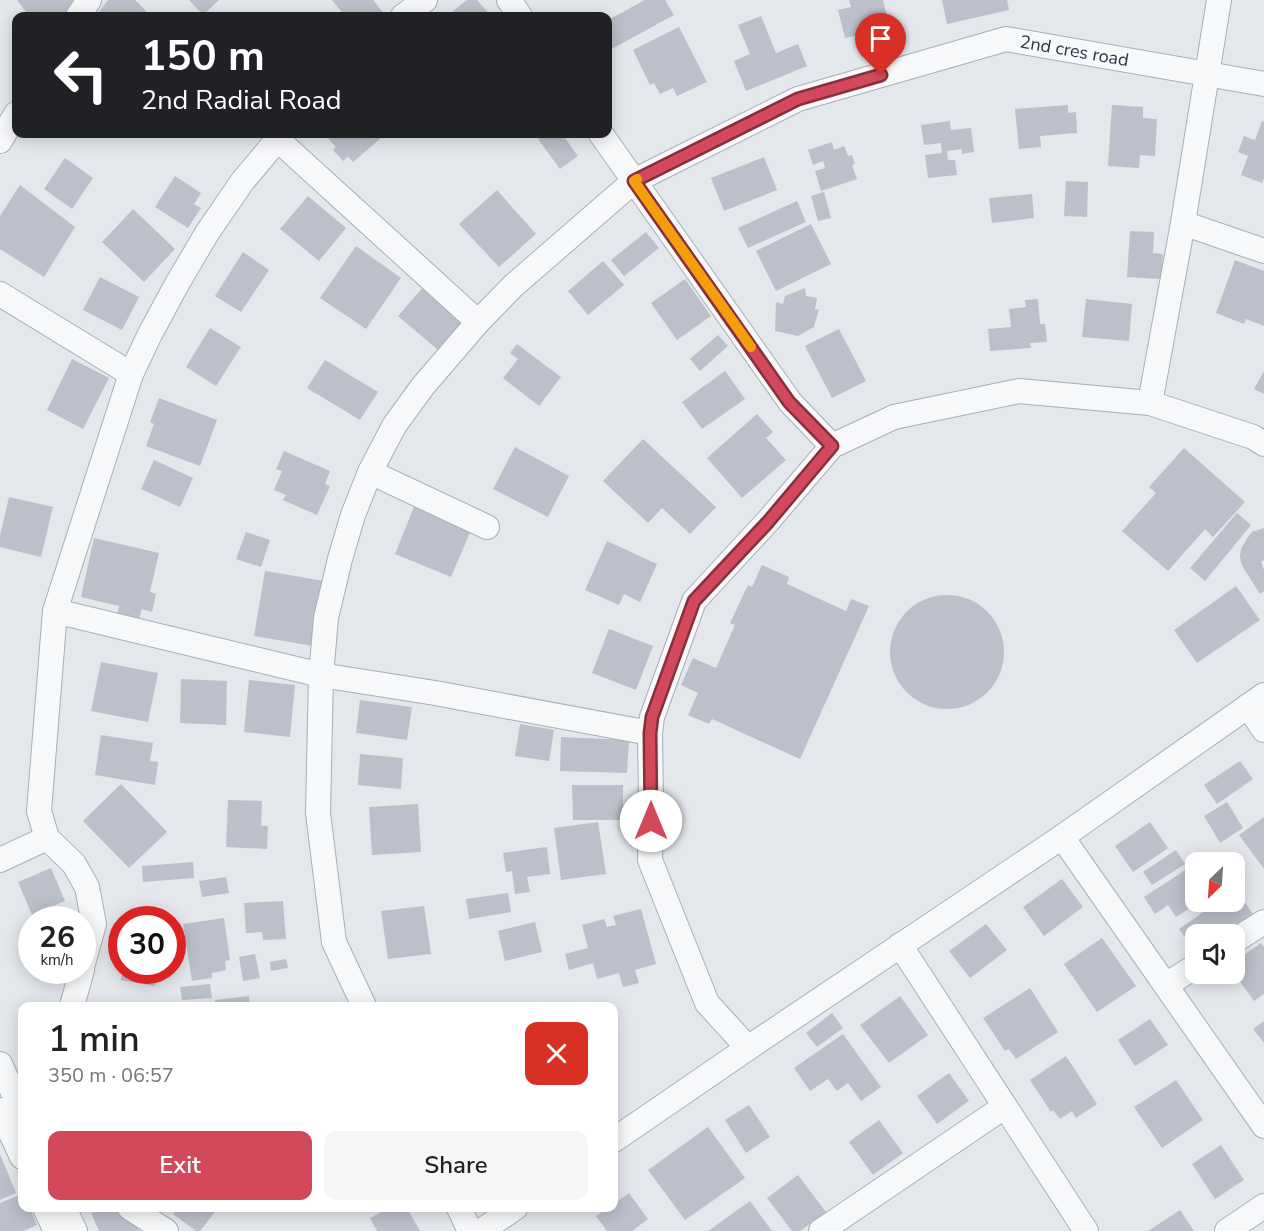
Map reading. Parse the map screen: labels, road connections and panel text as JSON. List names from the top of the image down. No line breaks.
{"streets":{"street":["2nd cres road"]},"north":"bottom left","page":{"turn":["150 m","2nd Radial Road"],"speed":"26 km/h","limit":"30","heading":["1 min","350 m · 06:57"],"buttons":["Exit","Share"]}}
